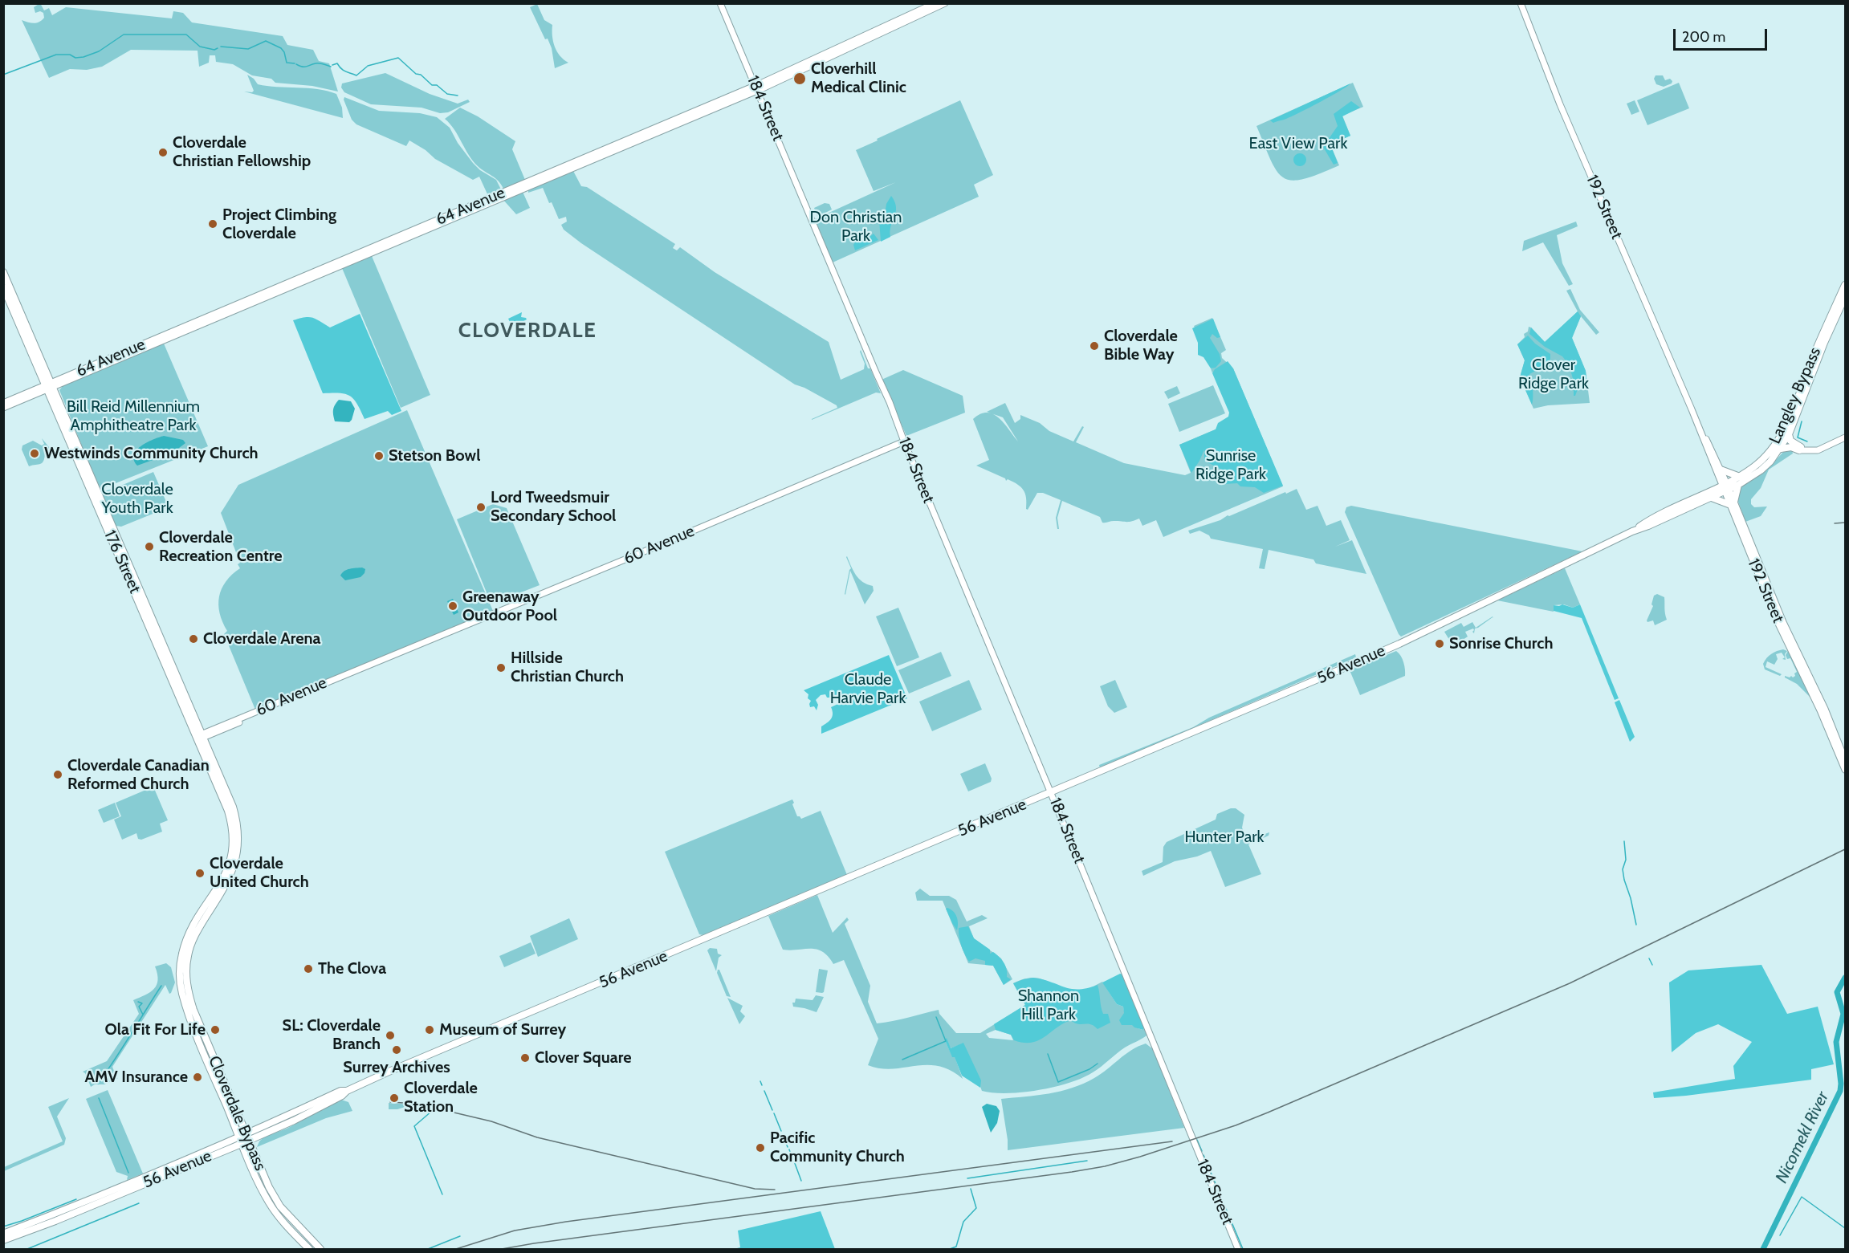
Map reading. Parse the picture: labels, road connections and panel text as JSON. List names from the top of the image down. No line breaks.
{"streets":{"highway":["Langley Bypass","56 Avenue","Cloverdale Bypass"],"main road":["184 Street","64 Avenue","192 Street","60 Avenue"]},"crossings":[["184 Street","64 Avenue"],["184 Street","60 Avenue"],["184 Street","56 Avenue"],["192 Street","Langley Bypass"],["192 Street","56 Avenue"],["Langley Bypass","56 Avenue"],["60 Avenue","Cloverdale Bypass"],["56 Avenue","Cloverdale Bypass"]],"districts":["CLOVERDALE"],"water":["Nicomekl River"],"parks":["East View Park","Don Christian Park","Clover Ridge Park","Bill Reid Millennium Amphitheatre Park","Sunrise Ridge Park","Cloverdale Youth Park","Claude Harvie Park","Hunter Park","Shannon Hill Park"],"places":["Cloverhill Medical Clinic","Cloverdale Christian Fellowship","Project Climbing Cloverdale","Cloverdale Bible Way","Westwinds Community Church","Stetson Bowl","Lord Tweedsmuir Secondary School","Cloverdale Recreation Centre","Greenaway Outdoor Pool","Cloverdale Arena","Sonrise Church","Hillside Christian Church","Cloverdale Canadian Reformed Church","Cloverdale United Church","The Clova","Ola Fit For Life","Museum of Surrey","SL: Cloverdale Branch","Surrey Archives","Clover Square","AMV Insurance","Cloverdale Station","Pacific Community Church"],"scale_bar":"200 m"}
